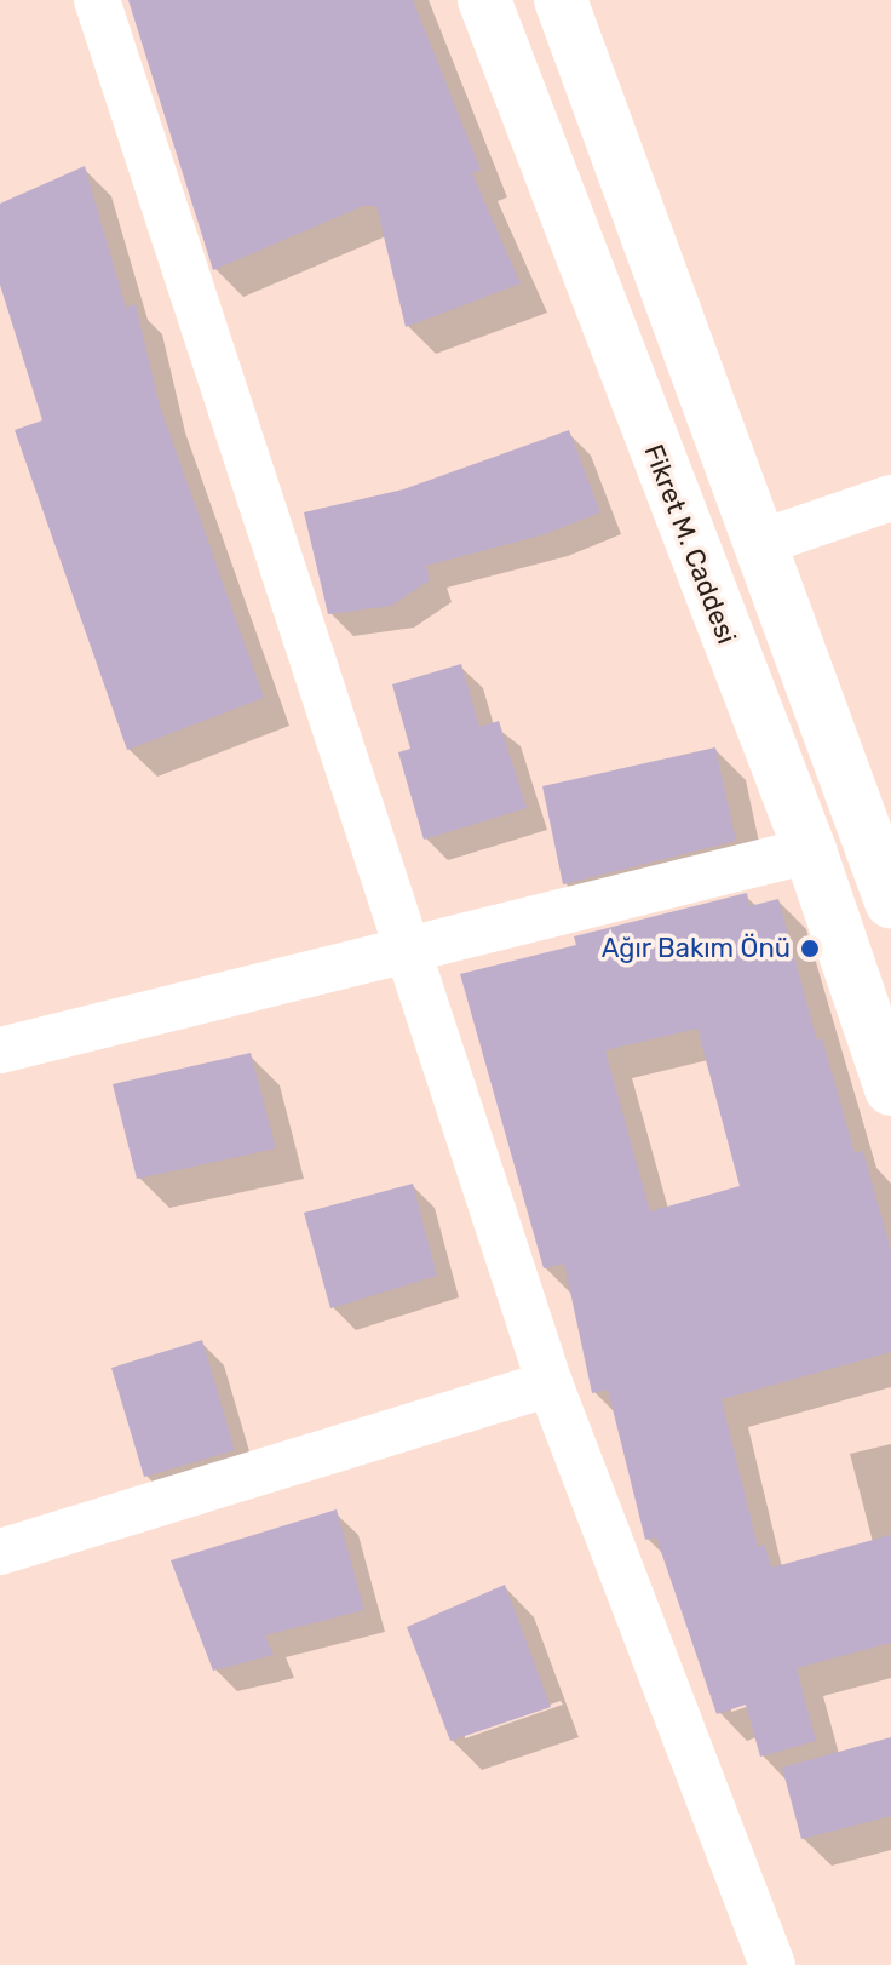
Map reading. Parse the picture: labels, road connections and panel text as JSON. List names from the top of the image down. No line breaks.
{"streets":{"main road":["Fikret M. Caddesi"]},"places":["Ağır Bakım Önü"]}
